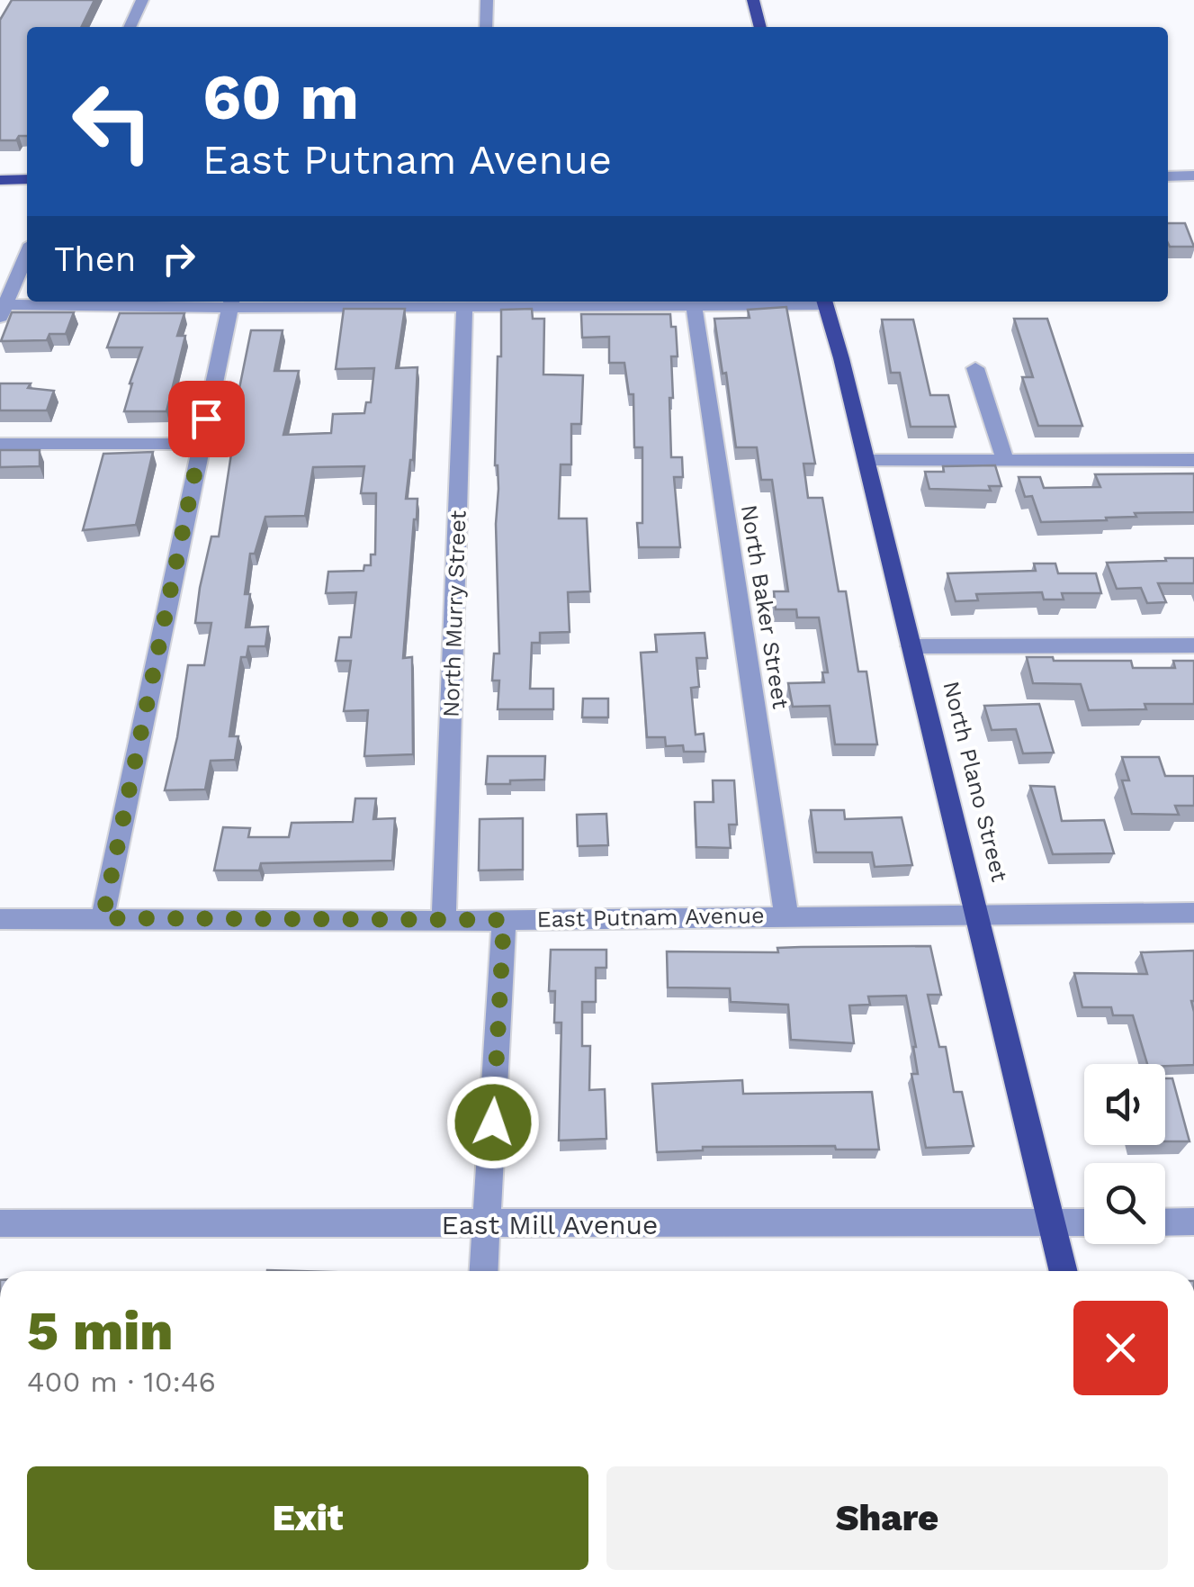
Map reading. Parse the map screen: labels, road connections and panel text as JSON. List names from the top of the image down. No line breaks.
{"streets":{"main road":["North Plano Street"],"street":["North Baker Street","North Murry Street","East Putnam Avenue","East Mill Avenue"]},"crossings":[["North Baker Street","East Putnam Avenue"],["North Murry Street","East Putnam Avenue"],["North Plano Street","East Putnam Avenue"],["North Plano Street","East Mill Avenue"]],"page":{"turn":["60 m","East Putnam Avenue"],"then":"Then","heading":["5 min","400 m · 10:46"],"buttons":["Exit","Share"]}}
